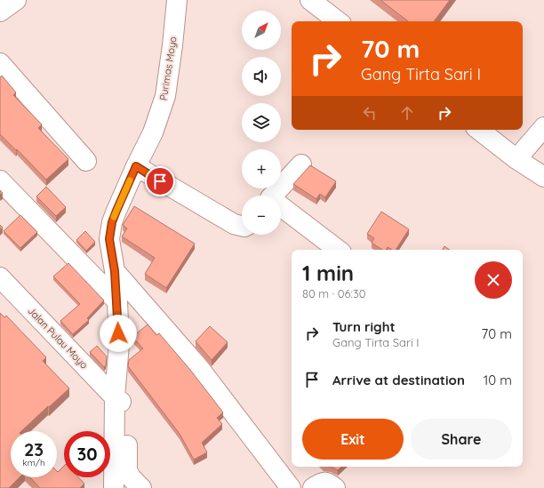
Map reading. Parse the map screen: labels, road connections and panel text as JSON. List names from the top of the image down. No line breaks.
{"streets":{"street":["Purimas Moyo","Jalan Pulau Moyo"]},"crossings":[["Purimas Moyo","Jalan Pulau Moyo"]],"north":"top right","page":{"map_buttons":["+","−"],"turn":["70 m","Gang Tirta Sari I"],"heading":["1 min","80 m · 06:30"],"list":[{"name":"Turn right","note":"Gang Tirta Sari I","value":"70 m"},{"name":"Arrive at destination","value":"10 m"}],"buttons":["Exit","Share"],"speed":"23 km/h","limit":"30"}}
